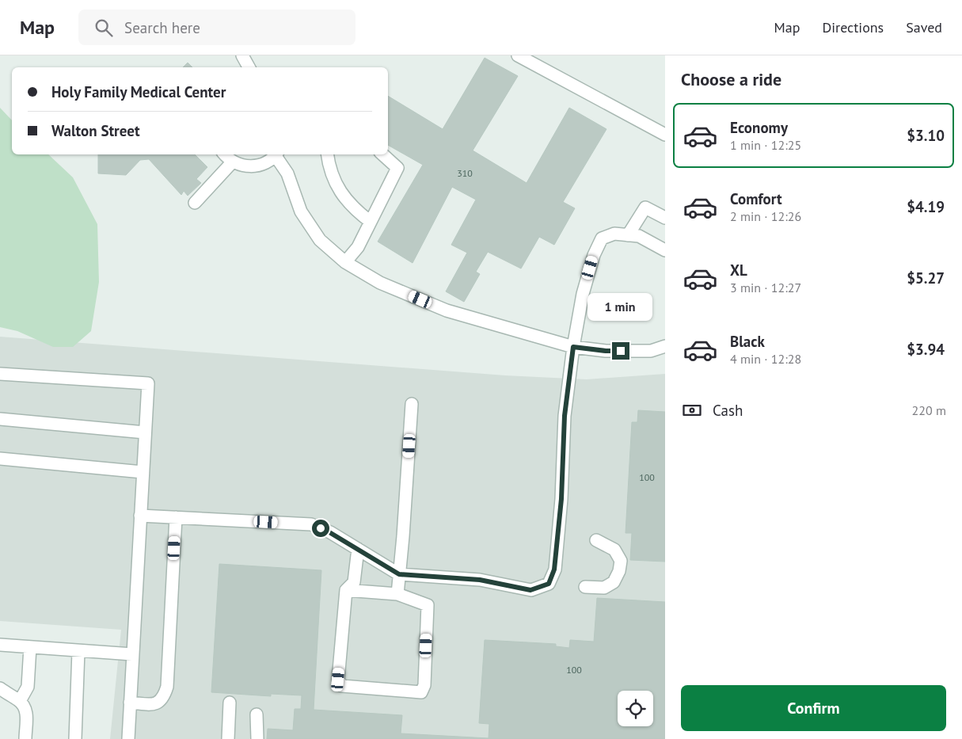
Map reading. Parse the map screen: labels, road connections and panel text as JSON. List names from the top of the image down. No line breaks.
{"house_numbers":["310","100","100"],"page":{"header":"Map","search":"Search here","nav":["Map","Directions","Saved"],"heading":"Choose a ride","banner":["Holy Family Medical Center","Walton Street"],"list":[{"name":"Economy","note":"1 min · 12:25","value":"$3.10"},{"name":"Comfort","note":"2 min · 12:26","value":"$4.19"},{"name":"XL","note":"3 min · 12:27","value":"$5.27"},{"name":"Black","note":"4 min · 12:28","value":"$3.94"}],"bubble":"1 min","pay":["Cash","220 m"],"buttons":"Confirm"}}
